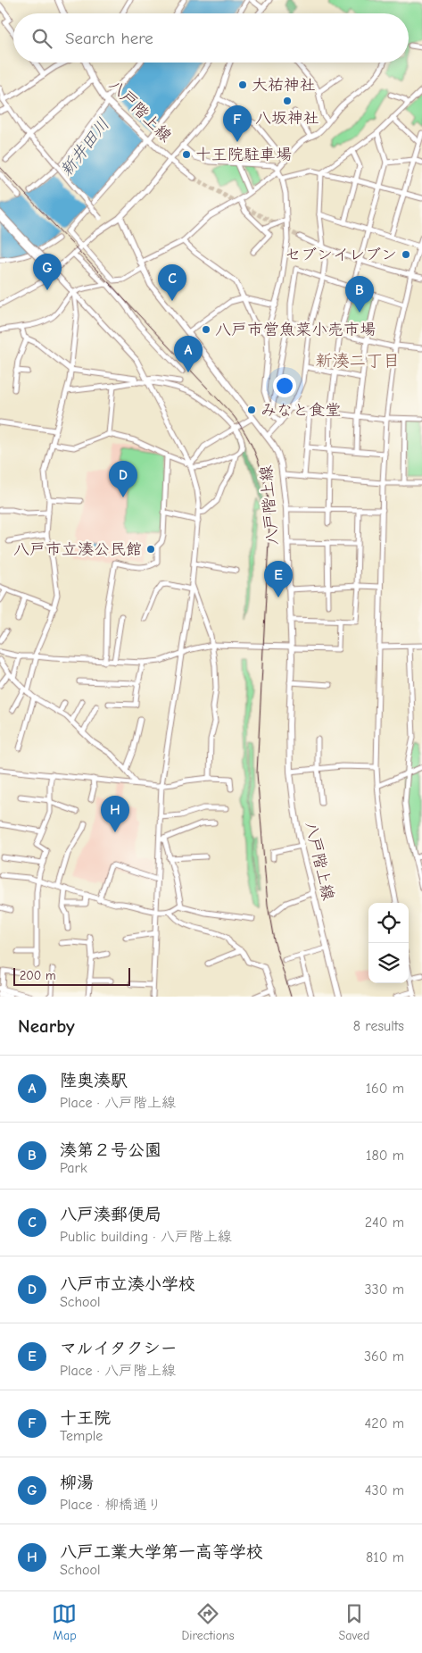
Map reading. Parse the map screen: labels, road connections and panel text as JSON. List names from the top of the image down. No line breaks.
{"streets":{"main road":["八戸階上線"]},"districts":["新湊二丁目"],"water":["新井田川"],"places":["大祐神社","八坂神社","十王院駐車場","セブンイレブン","八戸市営魚菜小売市場","みなと食堂","八戸市立湊公民館"],"scale_bar":"200 m","page":{"search":"Search here","pins":["F","G","C","B","A","D","E","H"],"scale":"200 m","heading":["Nearby","8 results"],"list":[{"mark":"A","name":"陸奥湊駅","note":"Place · 八戸階上線","value":"160 m"},{"mark":"B","name":"湊第２号公園","note":"Park","value":"180 m"},{"mark":"C","name":"八戸湊郵便局","note":"Public building · 八戸階上線","value":"240 m"},{"mark":"D","name":"八戸市立湊小学校","note":"School","value":"330 m"},{"mark":"E","name":"マルイタクシー","note":"Place · 八戸階上線","value":"360 m"},{"mark":"F","name":"十王院","note":"Temple","value":"420 m"},{"mark":"G","name":"柳湯","note":"Place · 柳橋通り","value":"430 m"},{"mark":"H","name":"八戸工業大学第一高等学校","note":"School","value":"810 m"}],"nav":["Map","Directions","Saved"]}}
